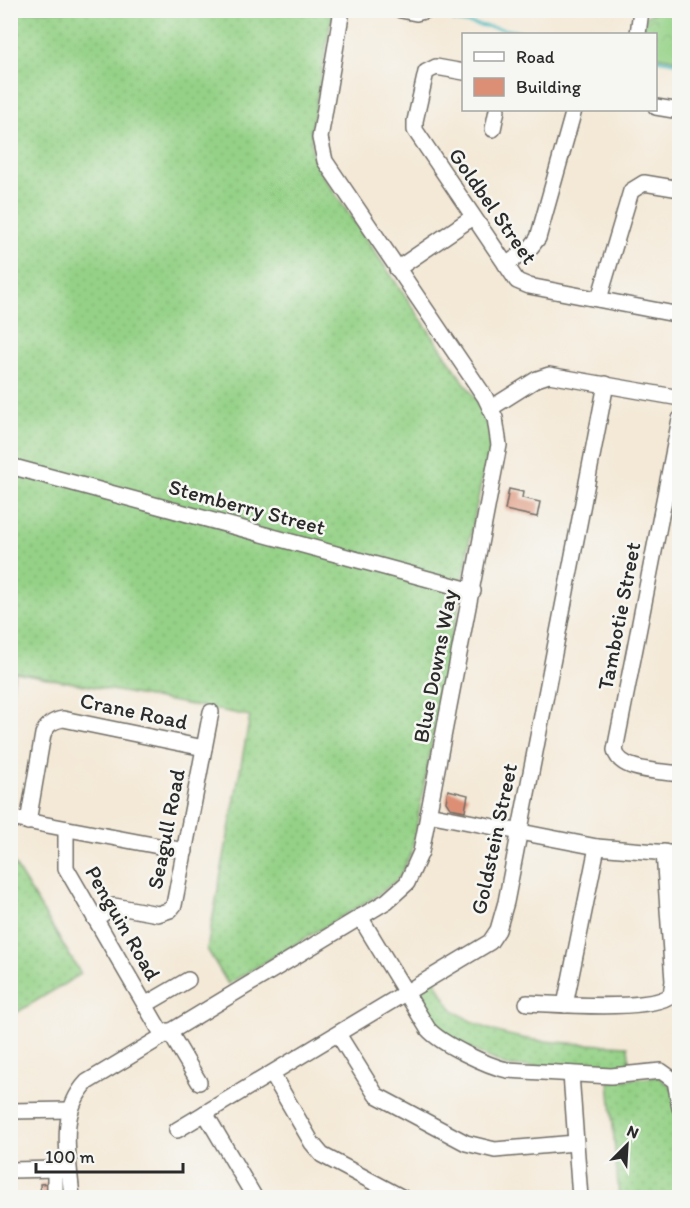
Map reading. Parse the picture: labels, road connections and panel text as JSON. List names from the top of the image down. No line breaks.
{"streets":{"street":["Goldbel Street","Stemberry Street","Tambotie Street","Blue Downs Way","Crane Road","Seagull Road","Goldstein Street","Penguin Road"]},"crossings":[["Stemberry Street","Blue Downs Way"],["Blue Downs Way","Penguin Road"],["Crane Road","Seagull Road"],["Seagull Road","Penguin Road"]],"legend":["Road","Building"],"scale_bar":"100 m","north":"top right"}
